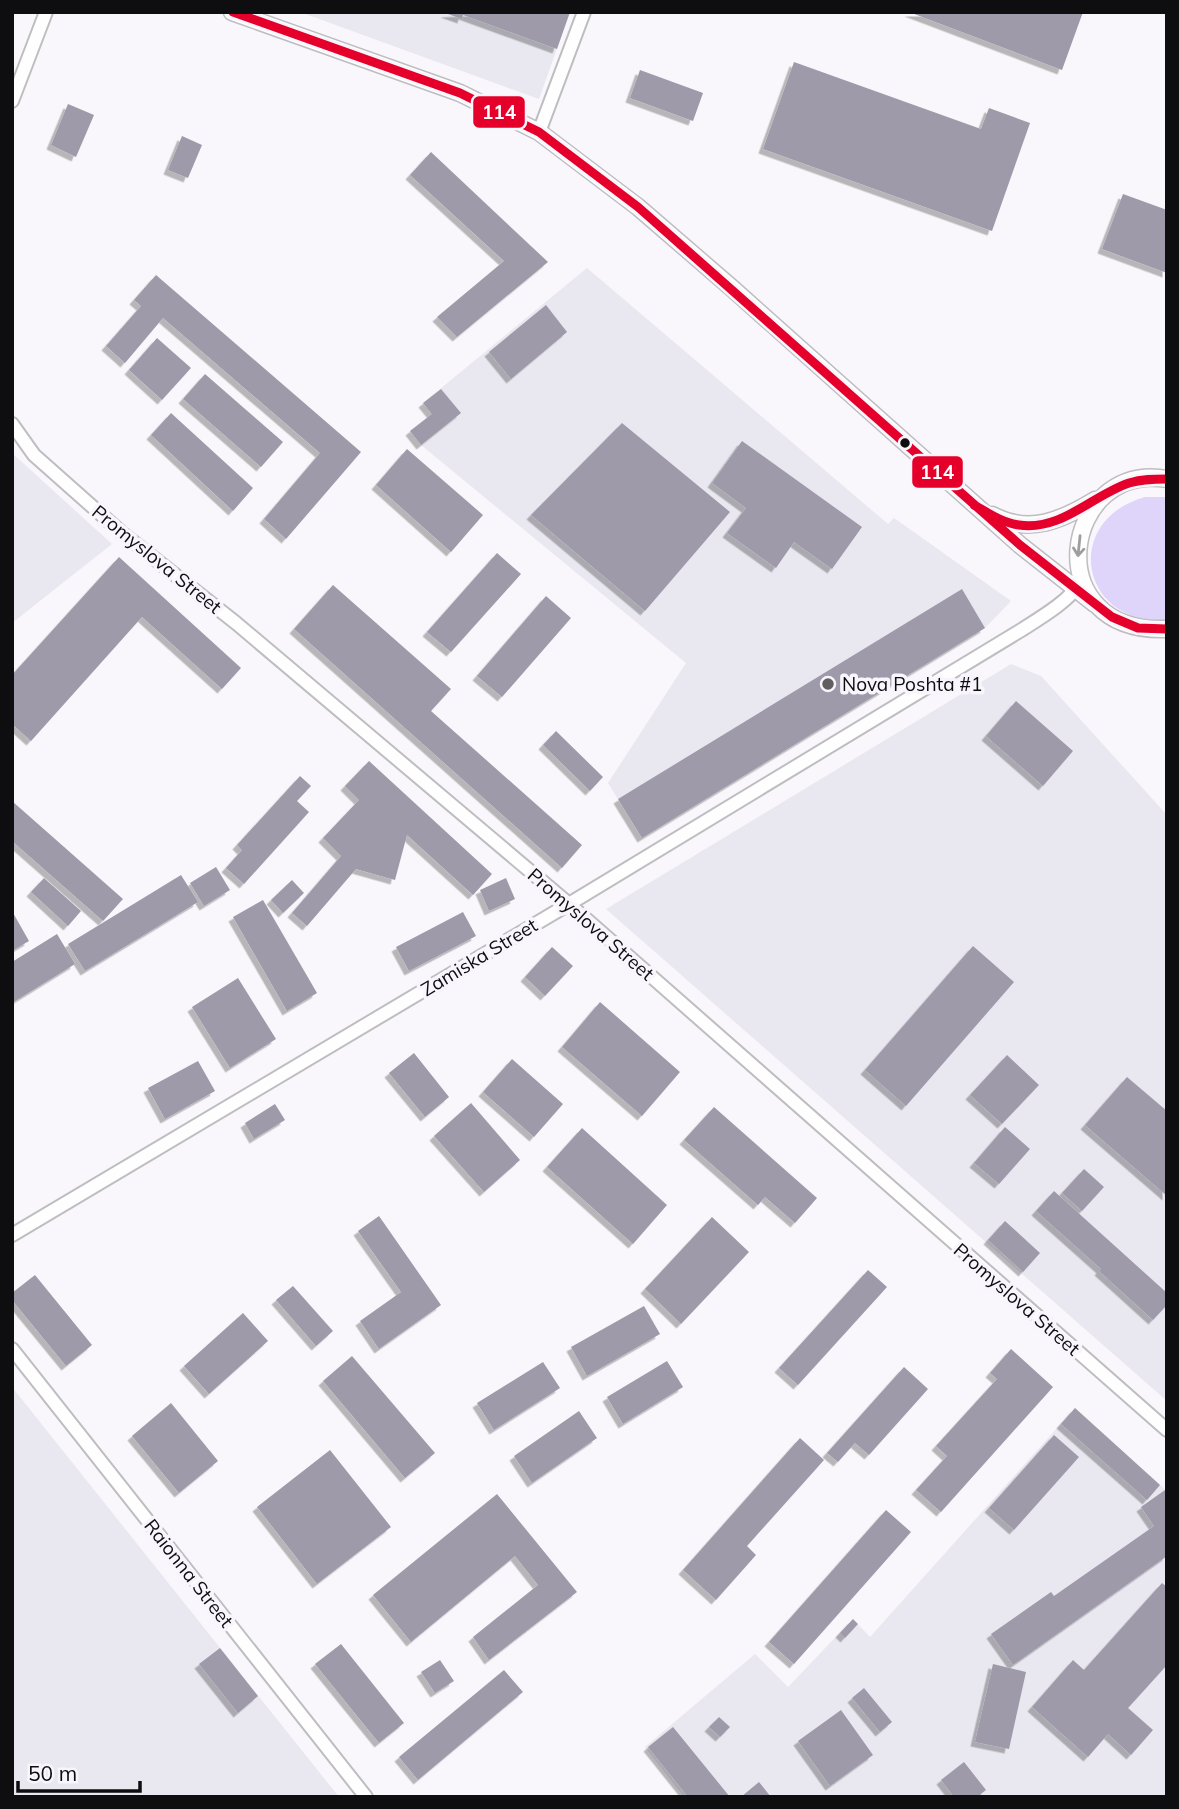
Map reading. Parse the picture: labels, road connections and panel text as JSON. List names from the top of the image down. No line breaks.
{"streets":{"street":["Promyslova Street","Zamiska Street","Raionna Street"]},"crossings":[["Promyslova Street","Zamiska Street"]],"places":["Nova Poshta #1"],"lines":["transit line 114"],"scale_bar":"50 m"}
